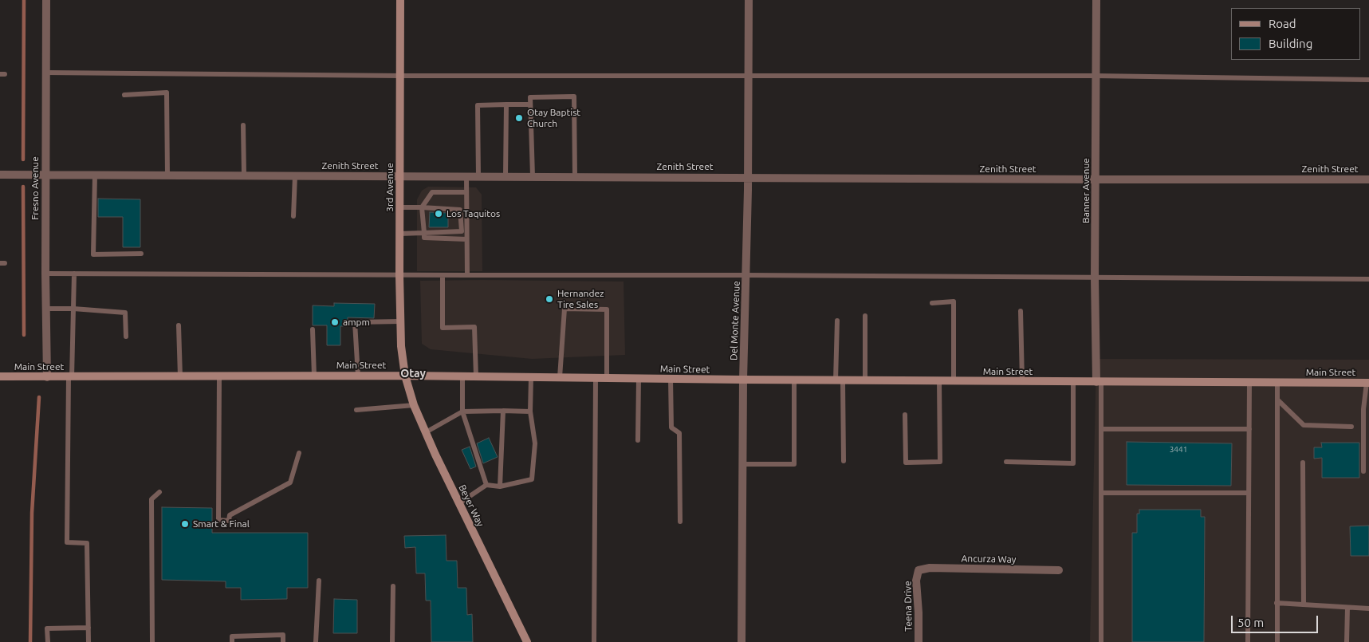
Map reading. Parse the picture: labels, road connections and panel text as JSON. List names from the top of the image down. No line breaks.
{"streets":{"main road":["3rd Avenue","Main Street","Beyer Way"],"street":["Zenith Street","Fresno Avenue","Banner Avenue","Del Monte Avenue","Ancurza Way","Teena Drive"]},"crossings":[["Zenith Street","3rd Avenue"],["Zenith Street","Fresno Avenue"],["Zenith Street","Banner Avenue"],["Zenith Street","Del Monte Avenue"],["3rd Avenue","Main Street"],["3rd Avenue","Beyer Way"],["Fresno Avenue","Main Street"],["Banner Avenue","Main Street"],["Del Monte Avenue","Main Street"],["Main Street","Beyer Way"],["Ancurza Way","Teena Drive"]],"districts":["Otay"],"places":["Otay Baptist Church","Los Taquitos","Hernandez Tire Sales","ampm","Smart & Final"],"house_numbers":["3441"],"legend":["Road","Building"],"scale_bar":"50 m"}
